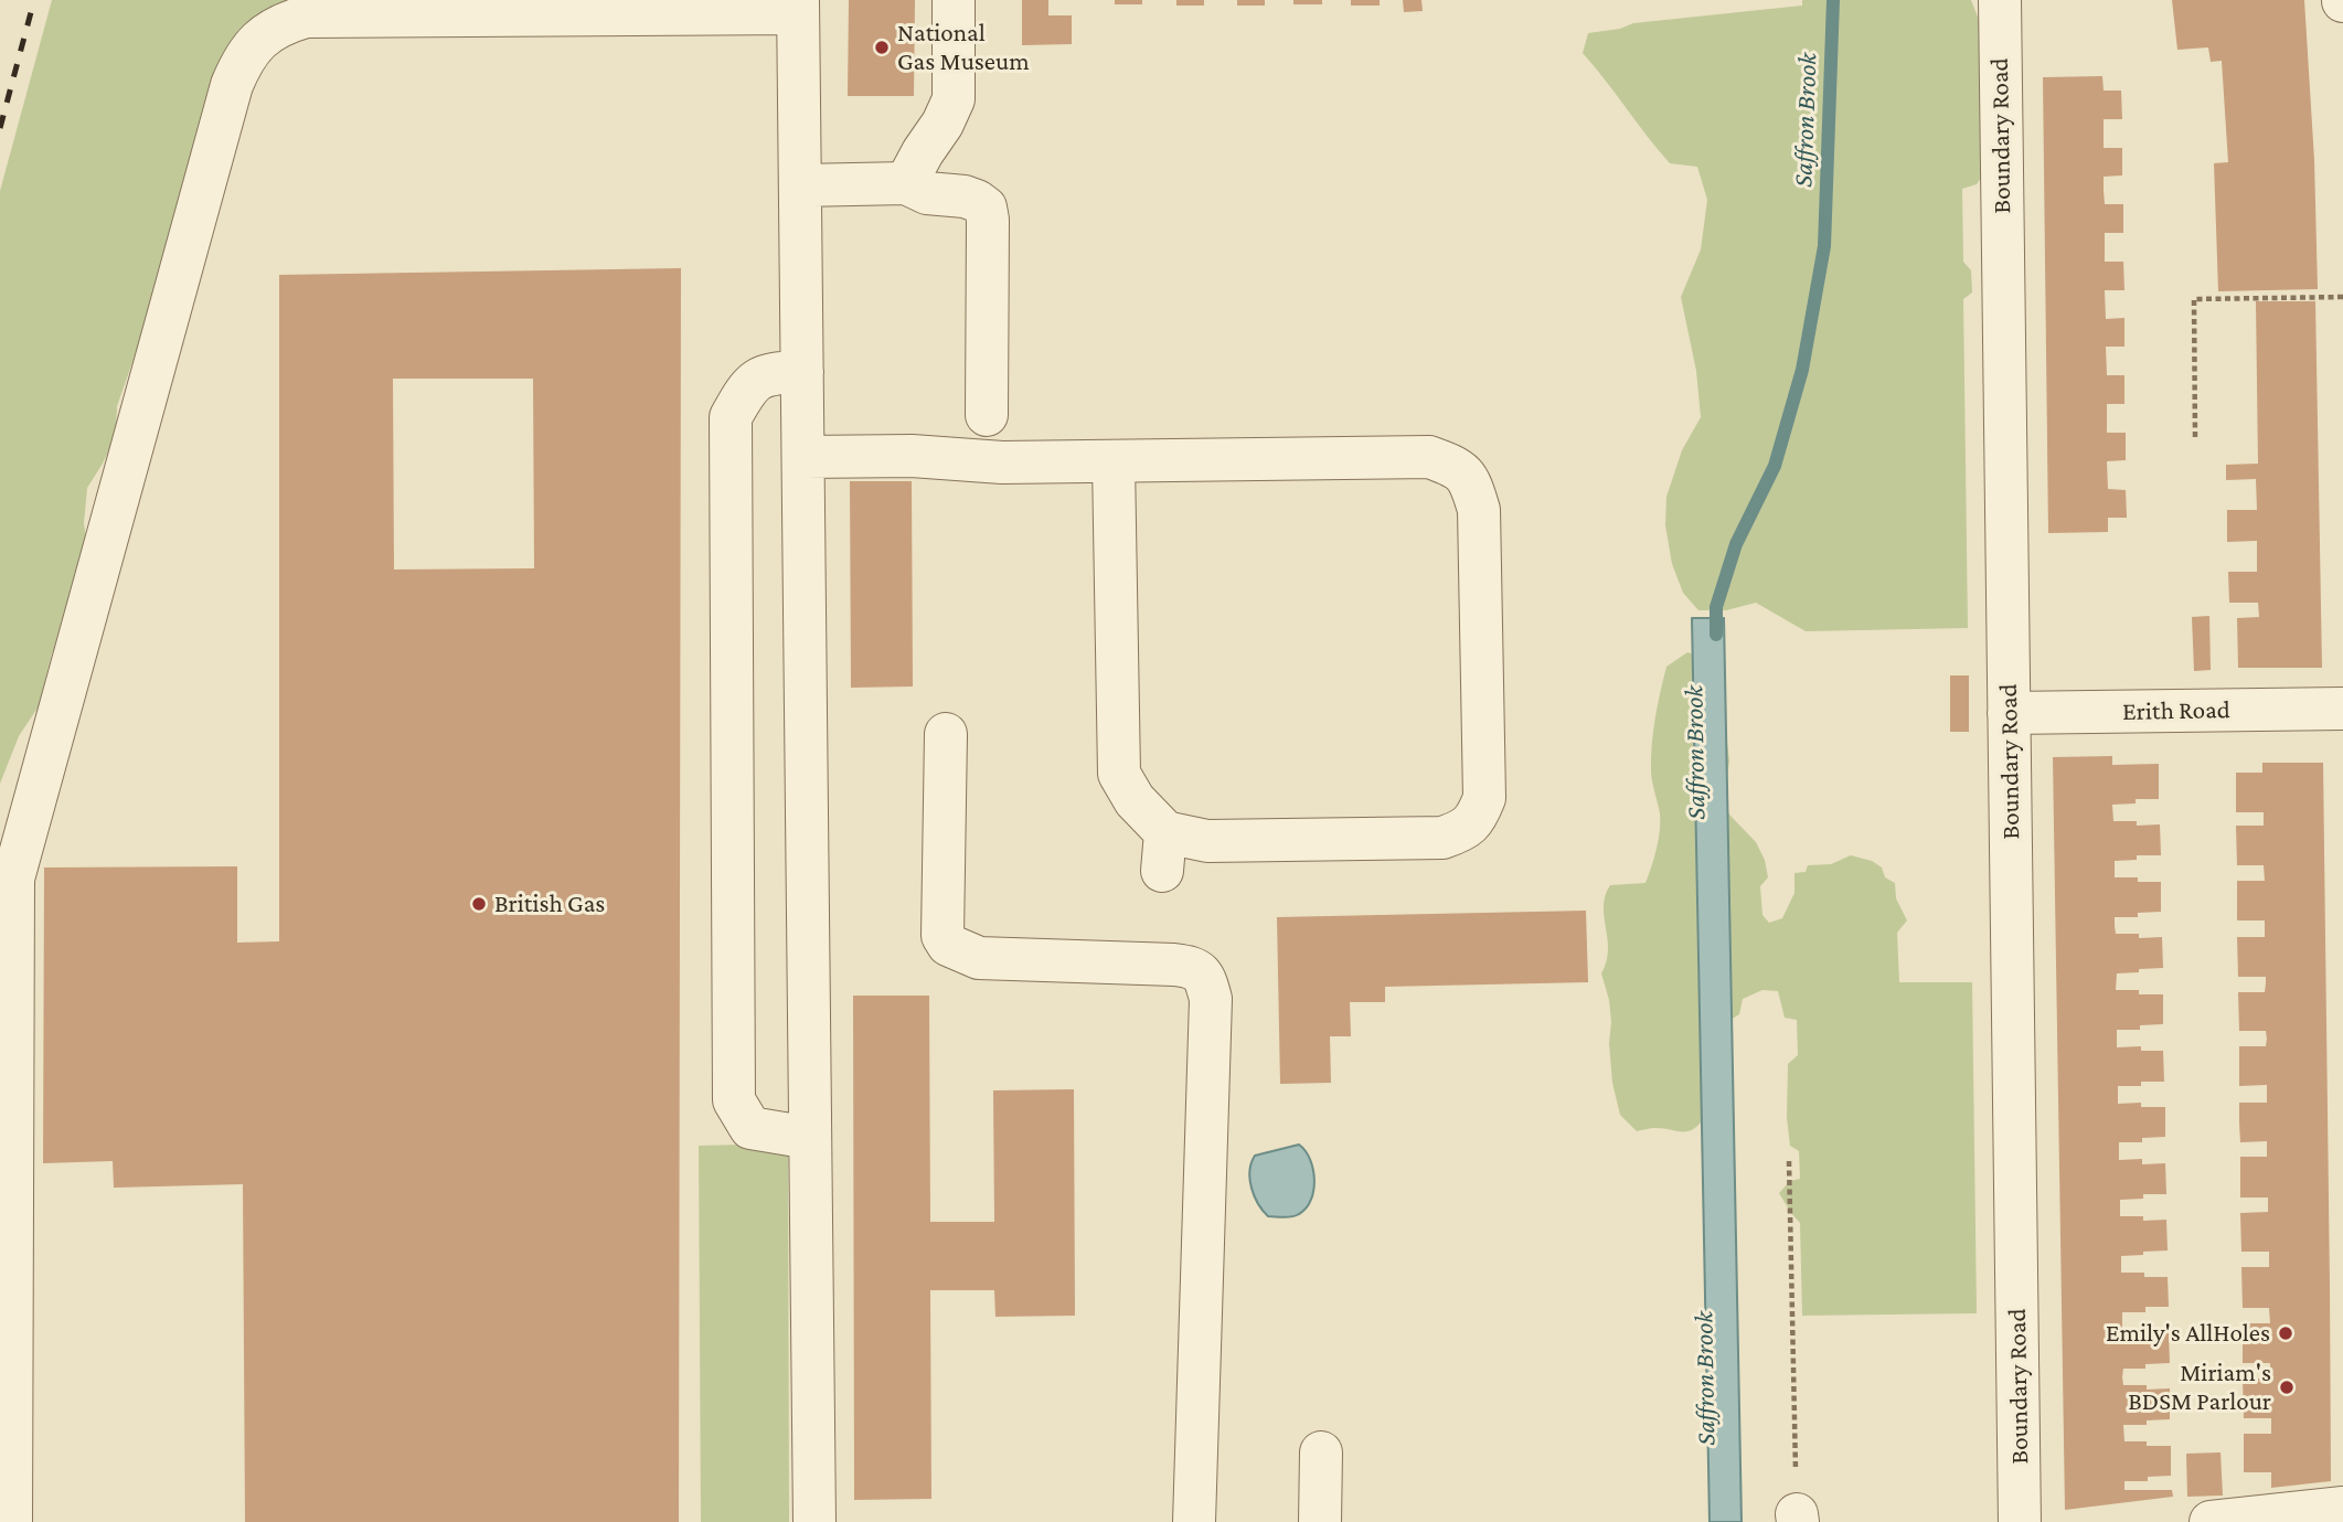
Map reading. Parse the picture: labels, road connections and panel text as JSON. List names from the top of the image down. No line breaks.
{"streets":{"street":["Boundary Road","Erith Road"]},"crossings":[["Boundary Road","Erith Road"]],"water":["Saffron Brook"],"places":["National Gas Museum","British Gas","Emily's AllHoles","Miriam's BDSM Parlour"]}
